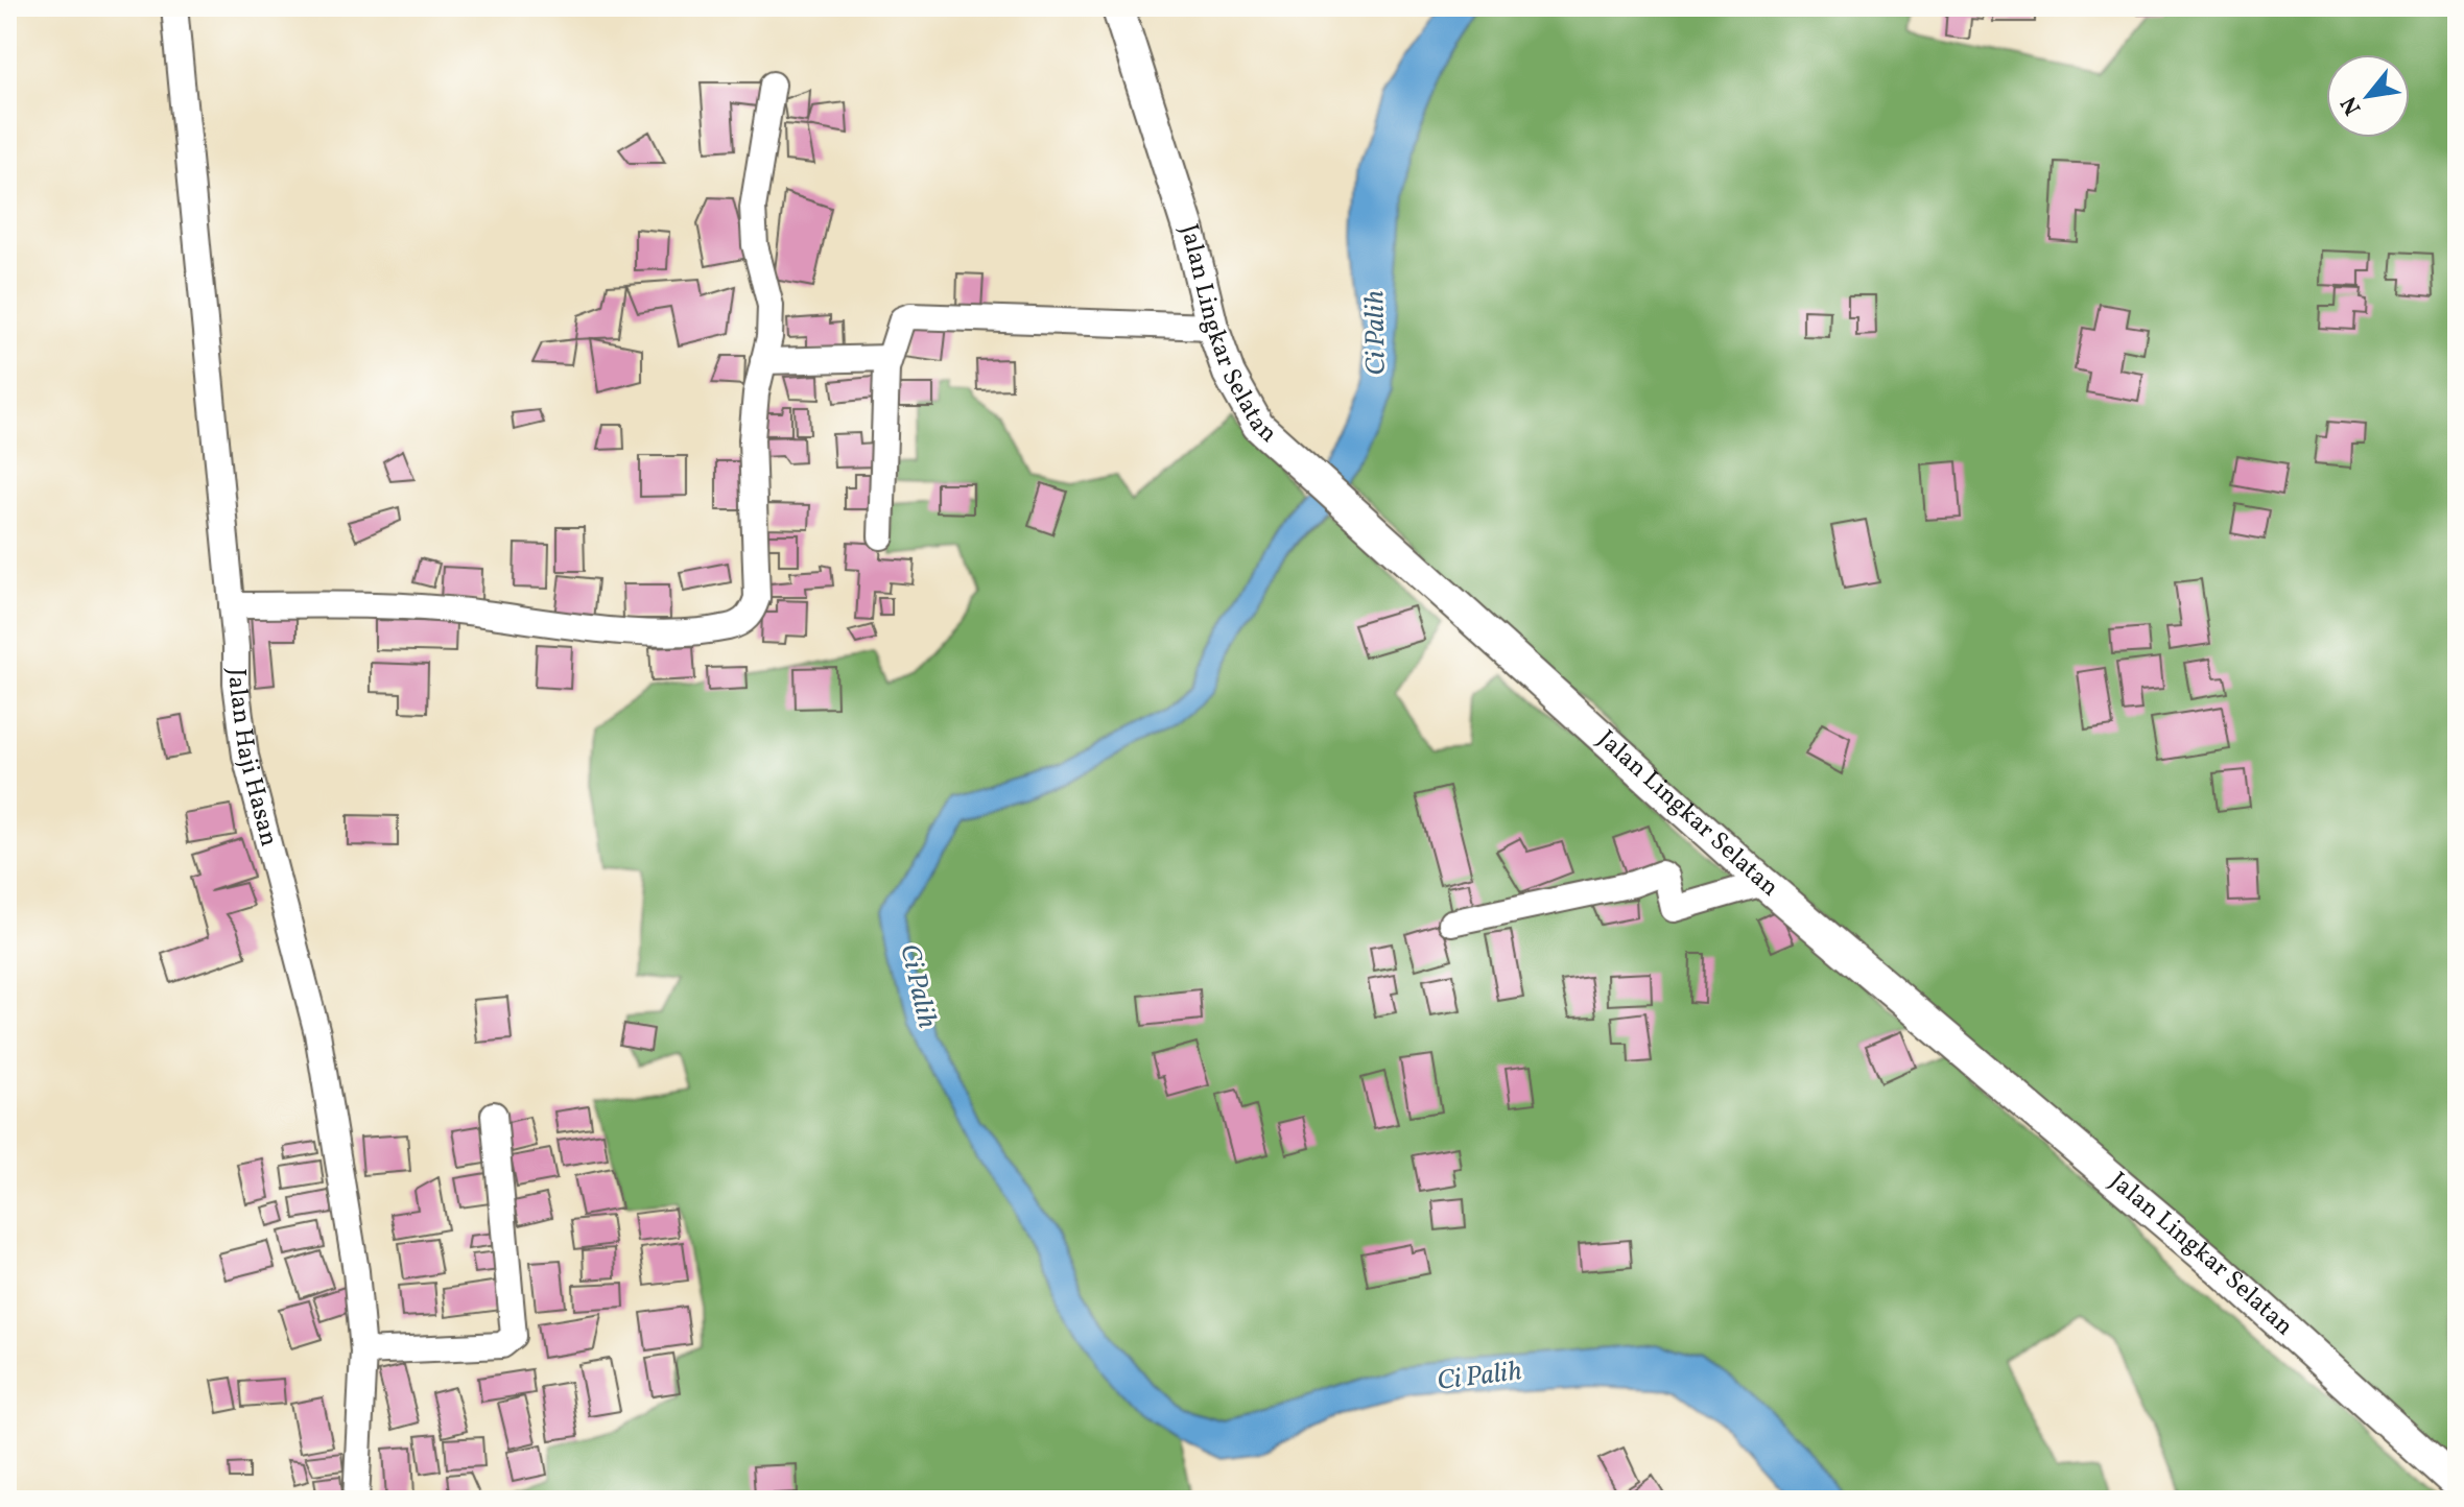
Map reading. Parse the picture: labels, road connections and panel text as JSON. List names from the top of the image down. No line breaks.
{"streets":{"street":["Jalan Lingkar Selatan","Jalan Haji Hasan"]},"water":["Ci Palih"],"north":"bottom left"}
